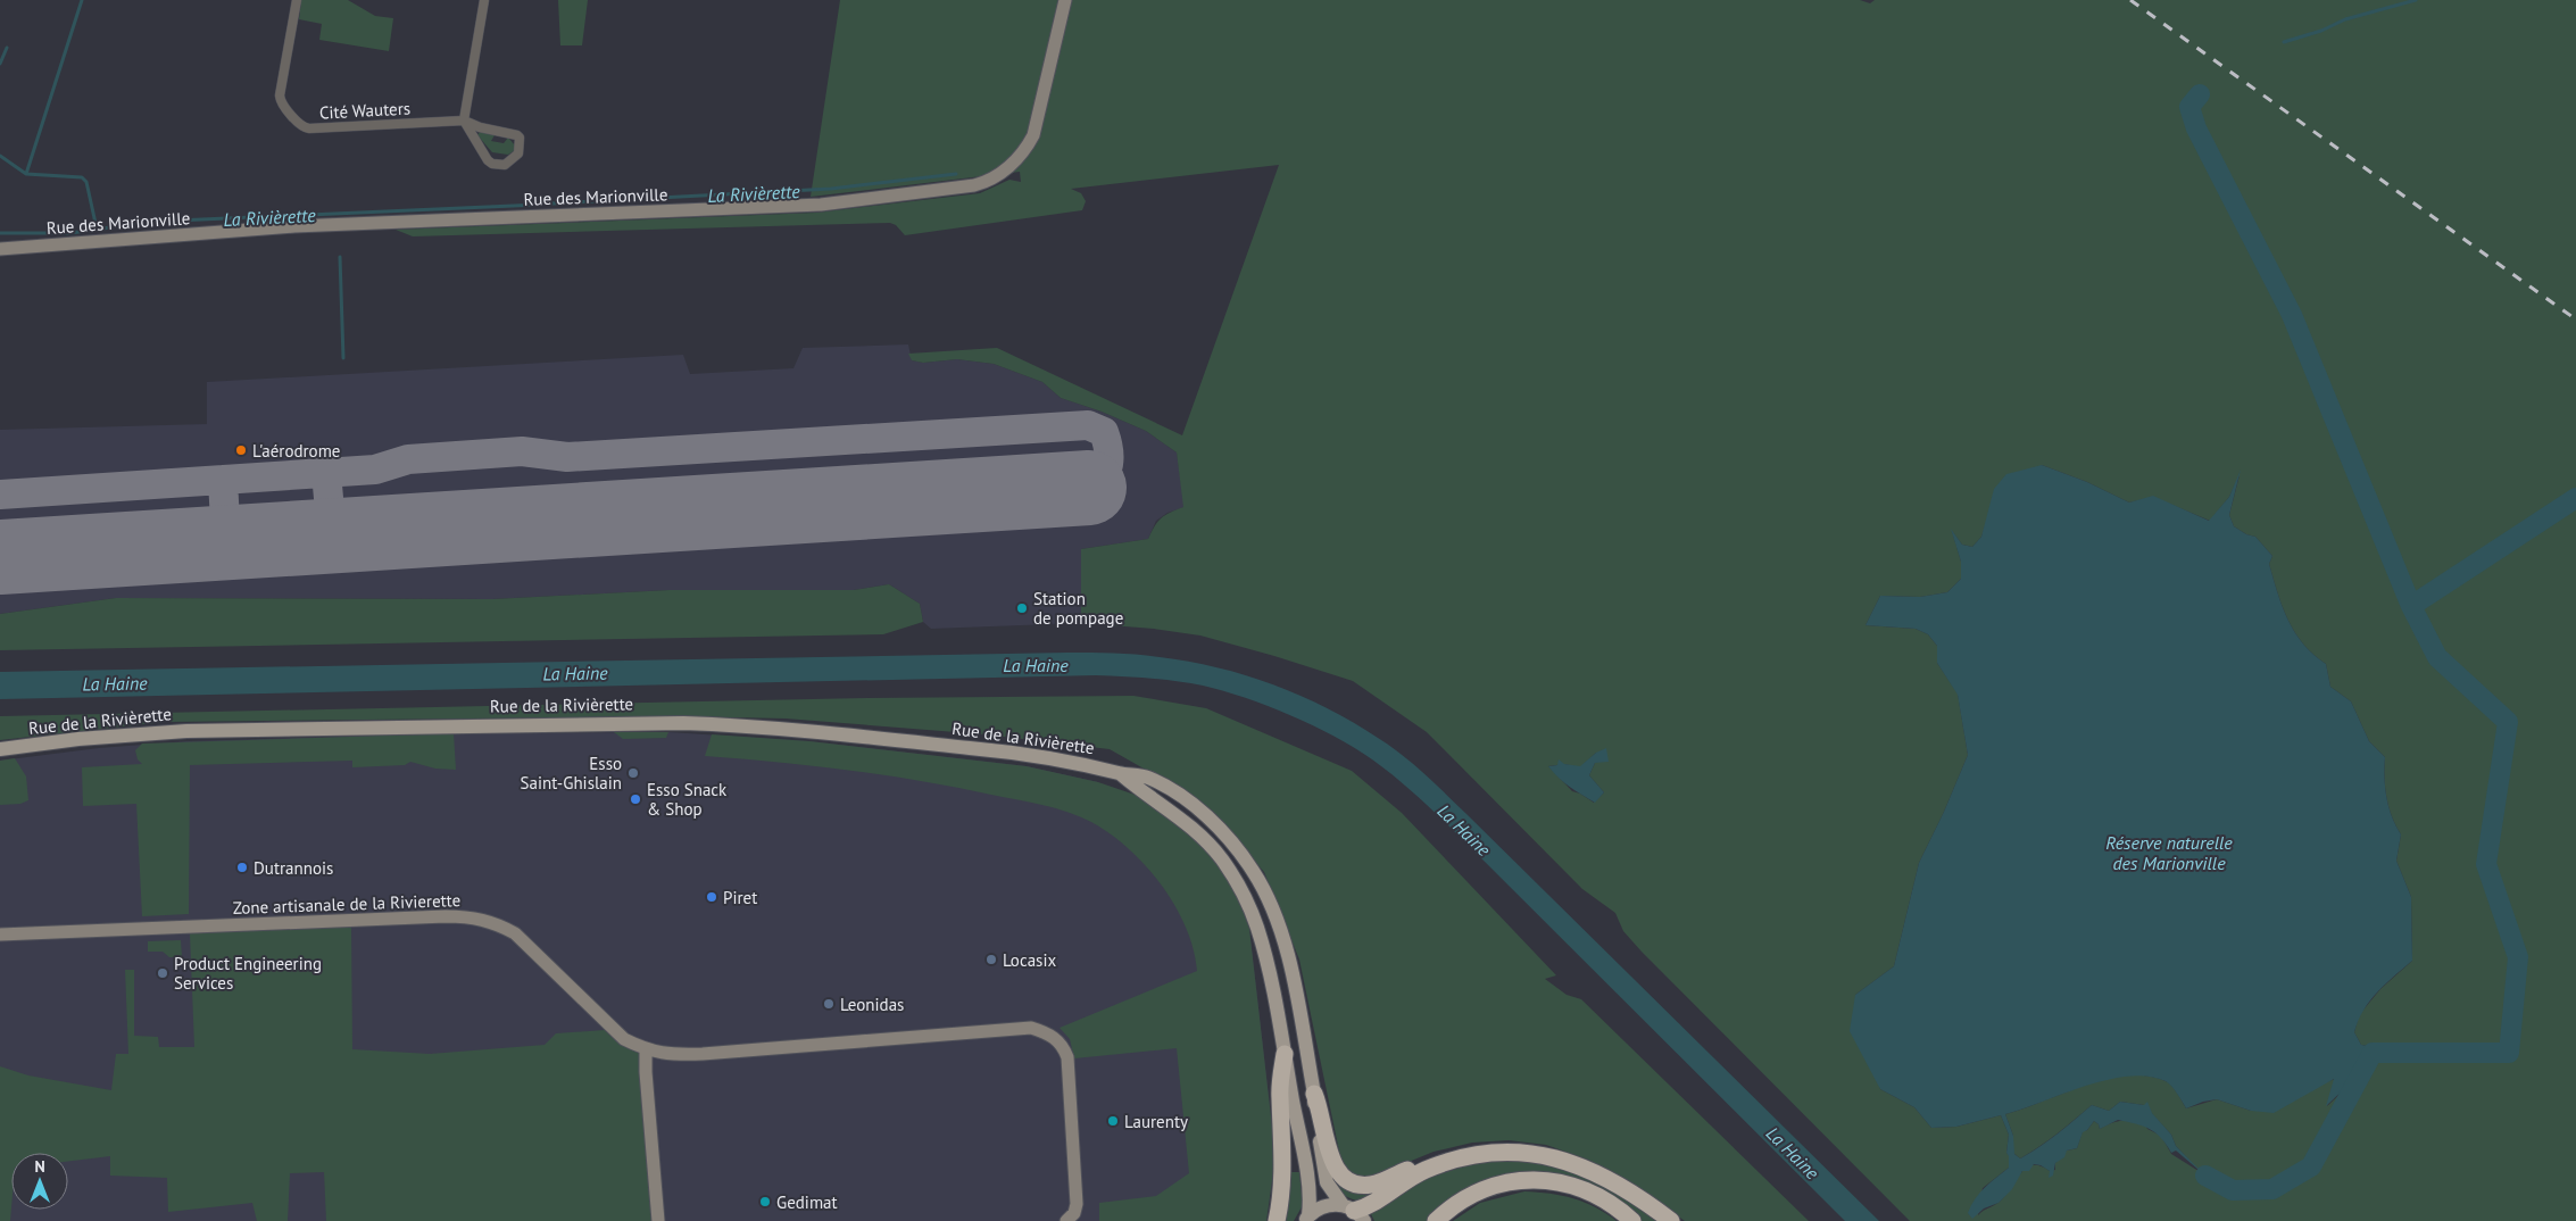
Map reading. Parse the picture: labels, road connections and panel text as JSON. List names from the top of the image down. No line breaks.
{"streets":{"main road":["Rue de la Rivièrette"],"street":["Cité Wauters","Rue des Marionville","Zone artisanale de la Rivierette"]},"water":["La Rivièrette","La Haine","Réserve naturelle des Marionville"],"places":["L'aérodrome","Station de pompage","Esso Saint-Ghislain","Esso Snack & Shop","Dutrannois","Piret","Locasix","Product Engineering Services","Leonidas","Laurenty","Gedimat"],"north":"top"}
